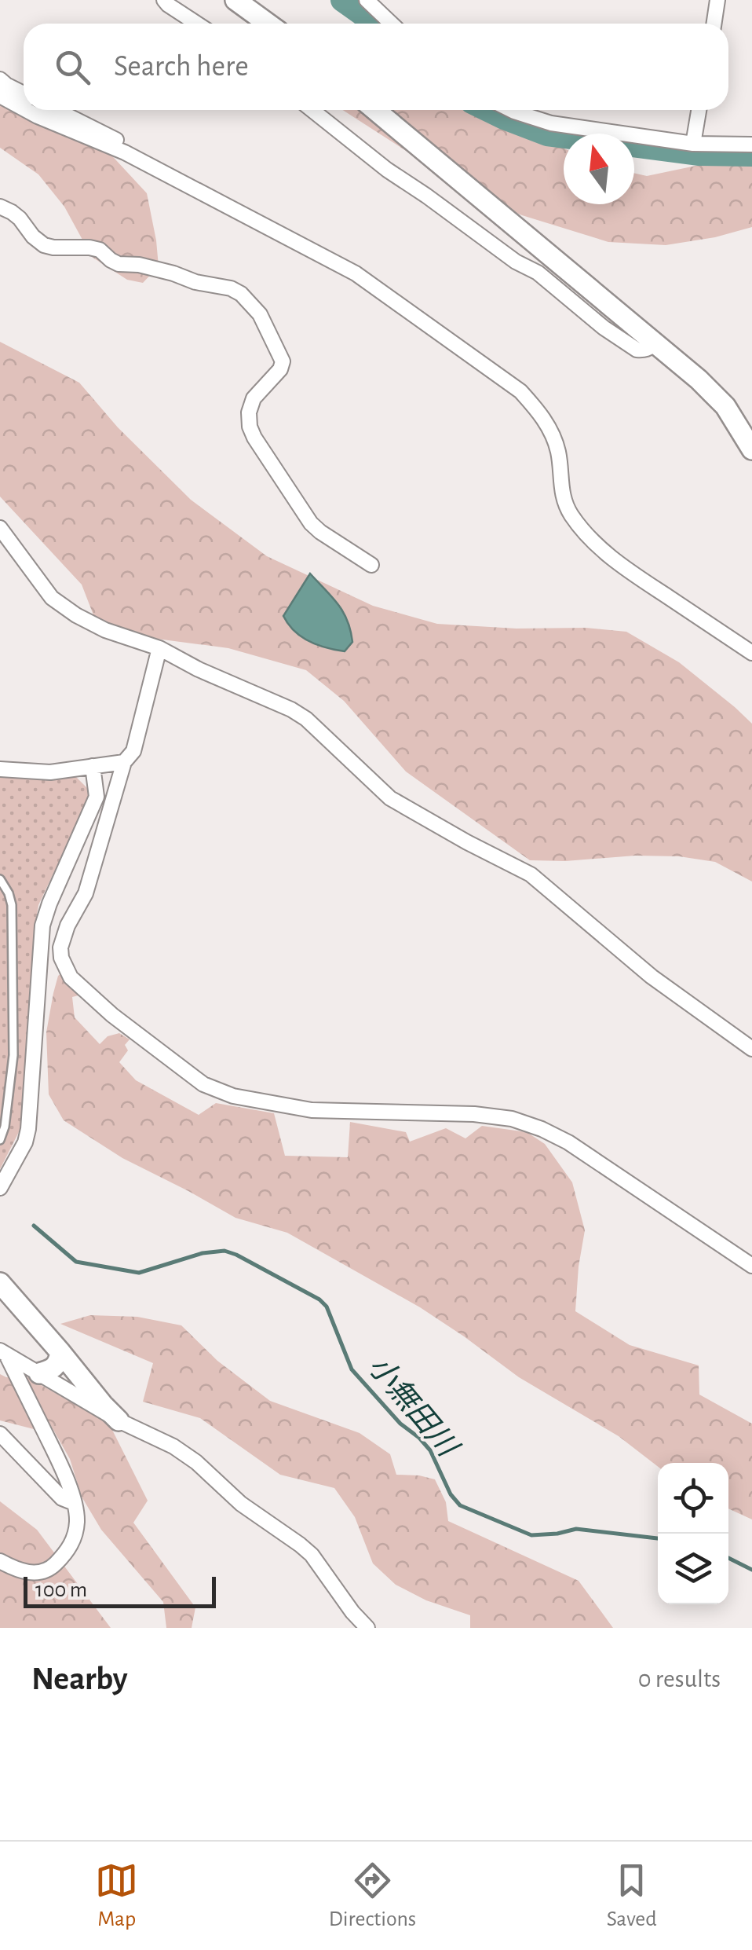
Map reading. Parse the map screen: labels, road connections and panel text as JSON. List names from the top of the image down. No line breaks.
{"water":["小無田川"],"scale_bar":"100 m","north":"top","page":{"search":"Search here","scale":"100 m","heading":["Nearby","0 results"],"nav":["Map","Directions","Saved"]}}
